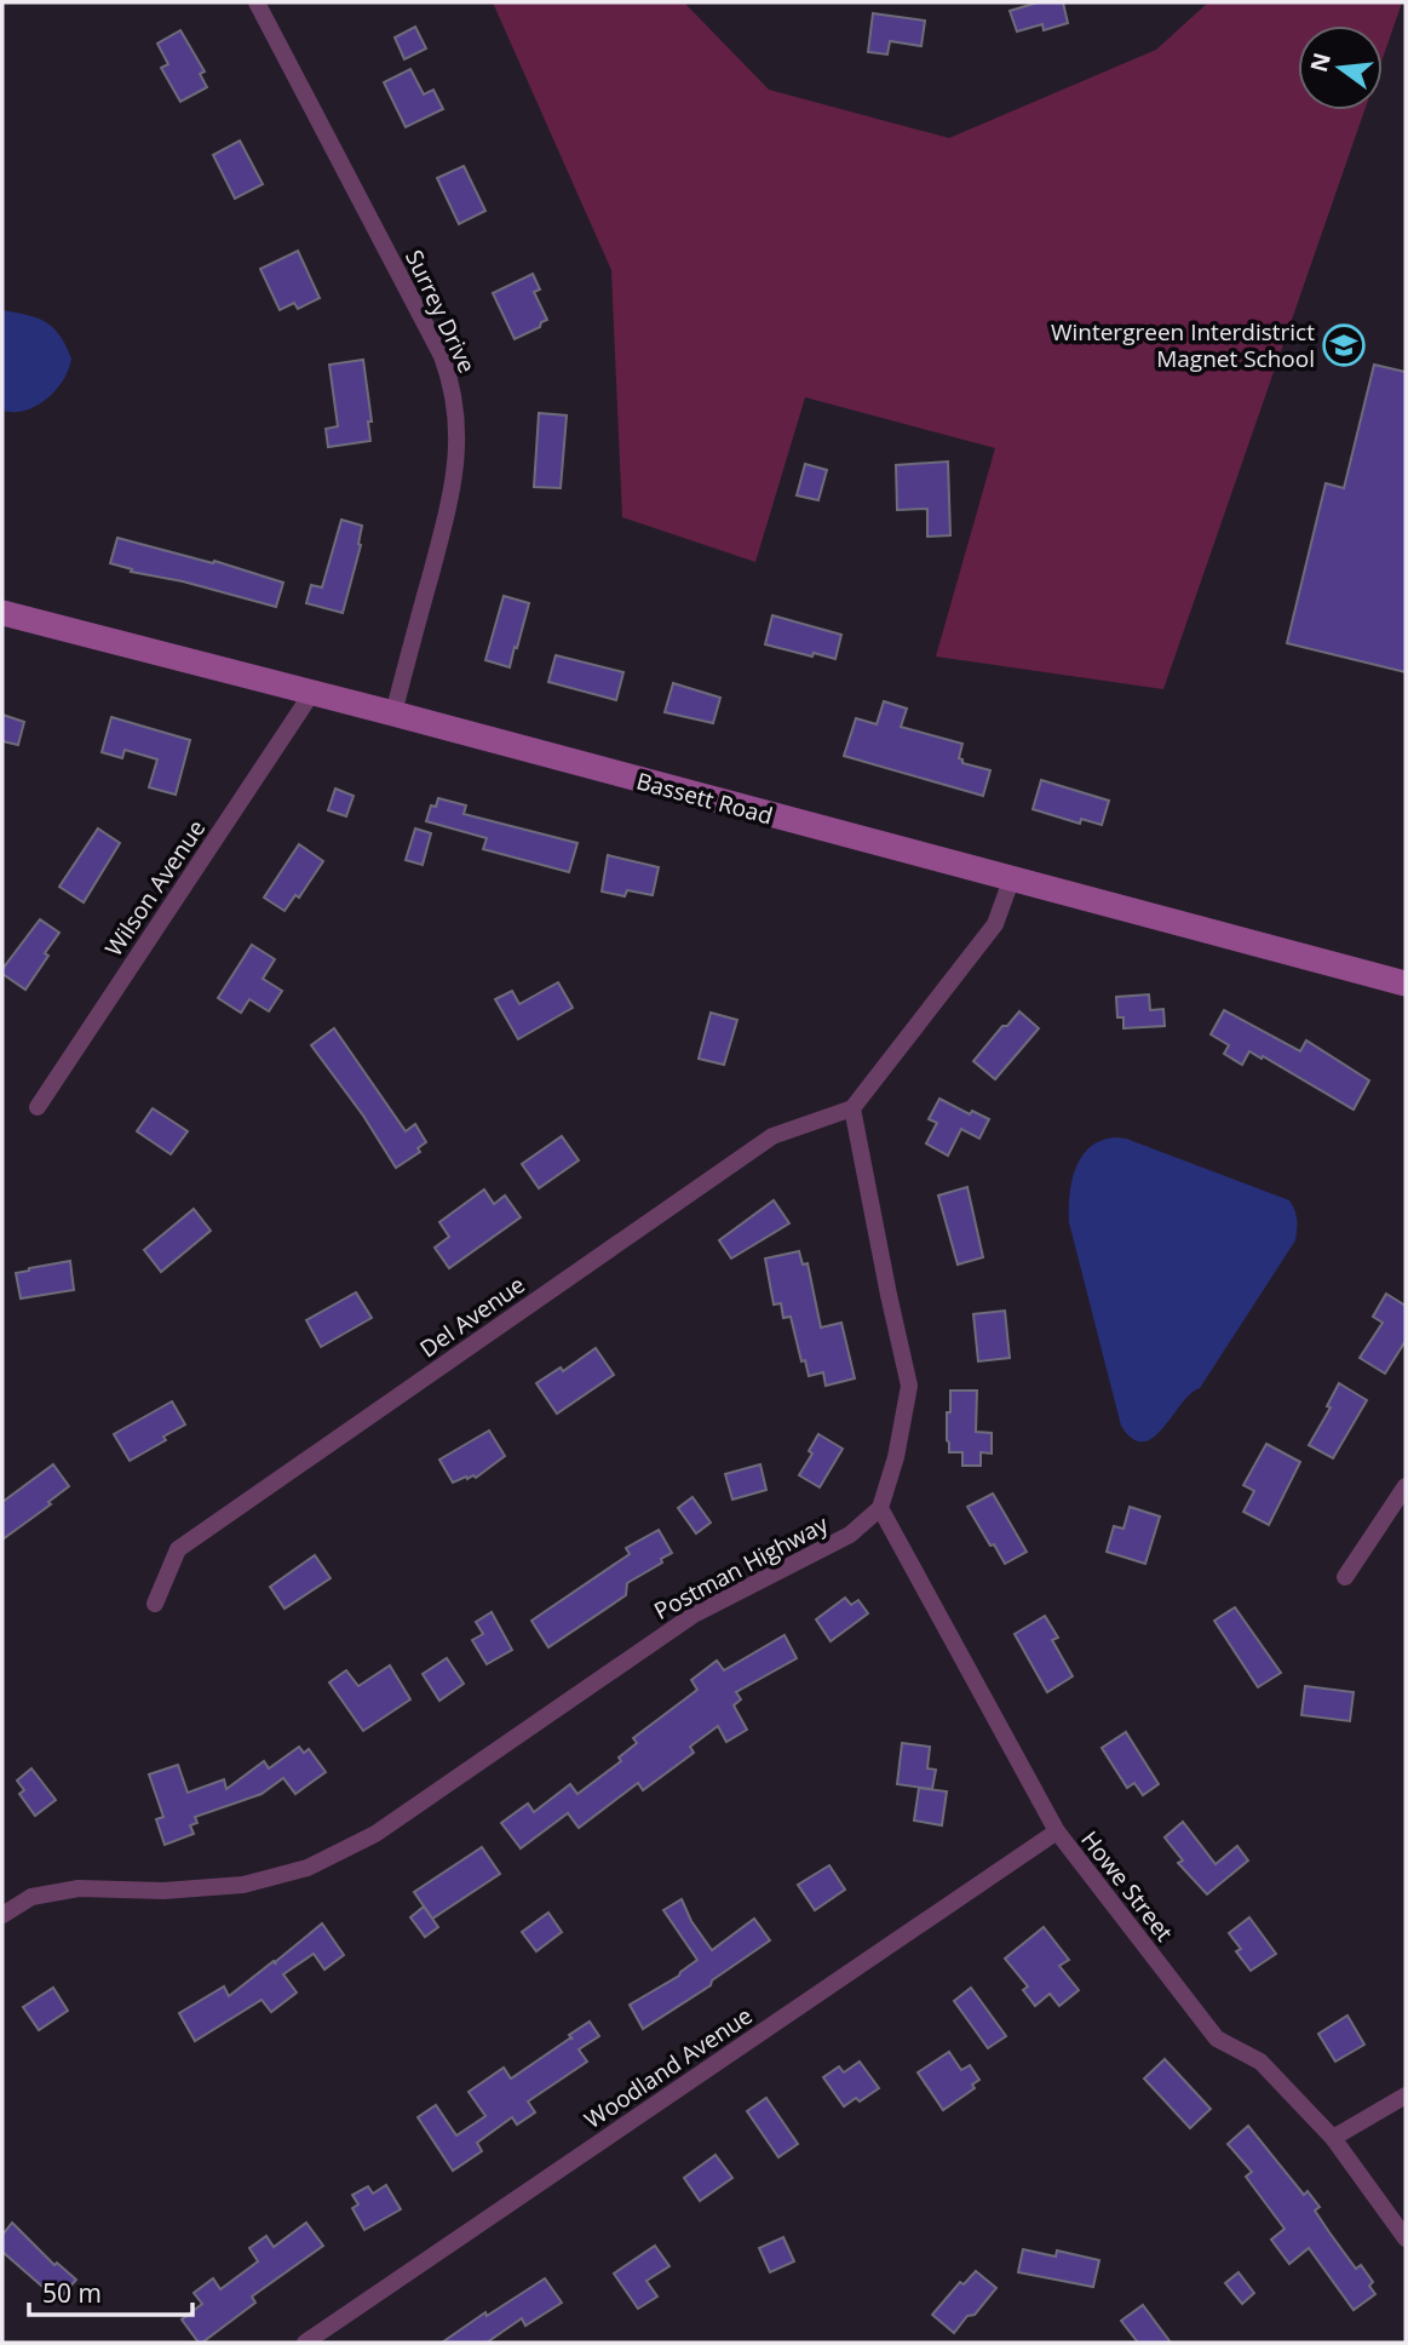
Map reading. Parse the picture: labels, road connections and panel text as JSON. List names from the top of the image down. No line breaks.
{"streets":{"street":["Surrey Drive","Bassett Road","Wilson Avenue","Del Avenue","Postman Highway","Howe Street","Woodland Avenue"]},"crossings":[["Surrey Drive","Bassett Road"],["Bassett Road","Wilson Avenue"],["Postman Highway","Howe Street"],["Howe Street","Woodland Avenue"]],"places":{"school or university":["Wintergreen Interdistrict Magnet School"]},"scale_bar":"50 m","north":"left"}
